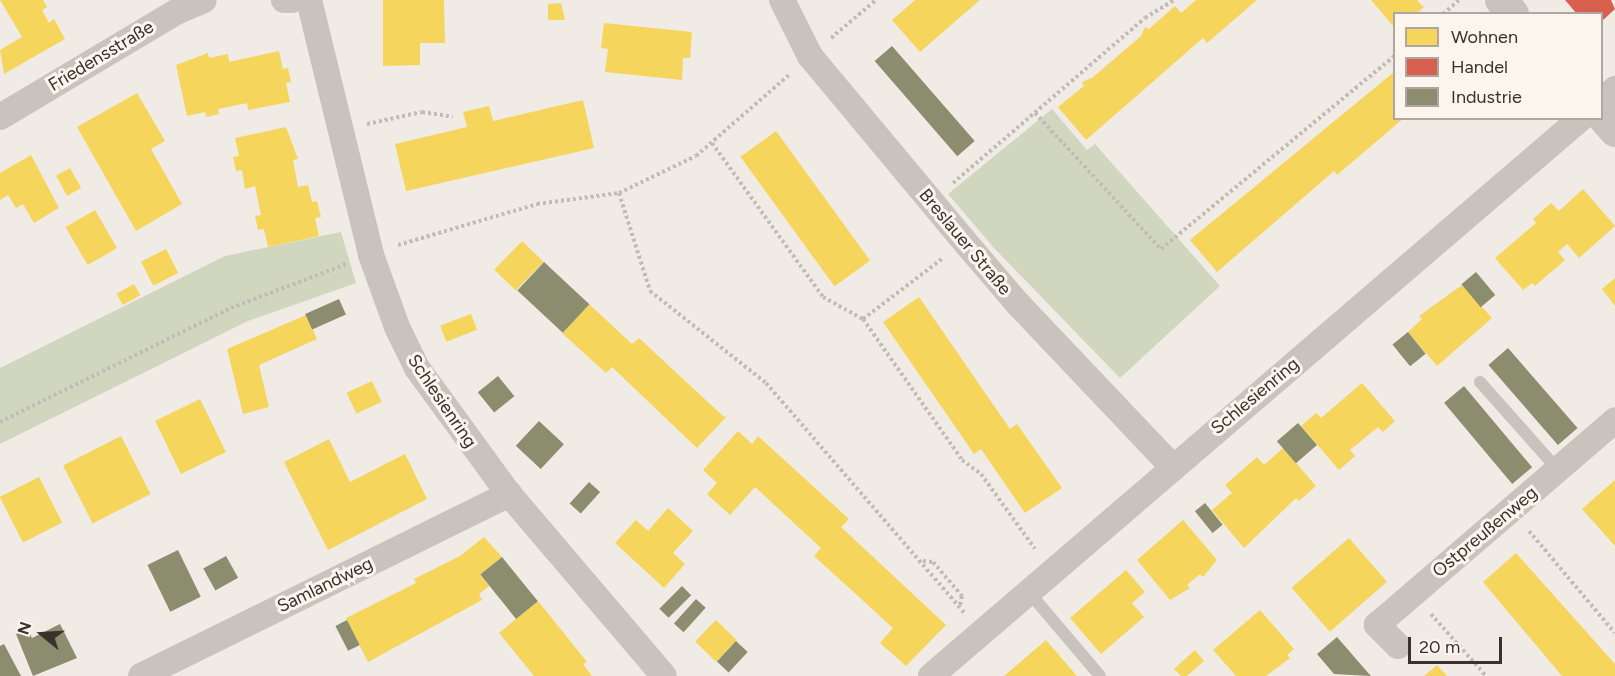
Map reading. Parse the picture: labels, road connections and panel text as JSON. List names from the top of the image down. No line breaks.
{"streets":{"street":["Friedensstraße","Breslauer Straße","Schlesienring","Ostpreußenweg","Samlandweg"]},"crossings":[["Breslauer Straße","Schlesienring"],["Schlesienring","Samlandweg"]],"legend":["Wohnen","Handel","Industrie"],"scale_bar":"20 m","north":"left"}
